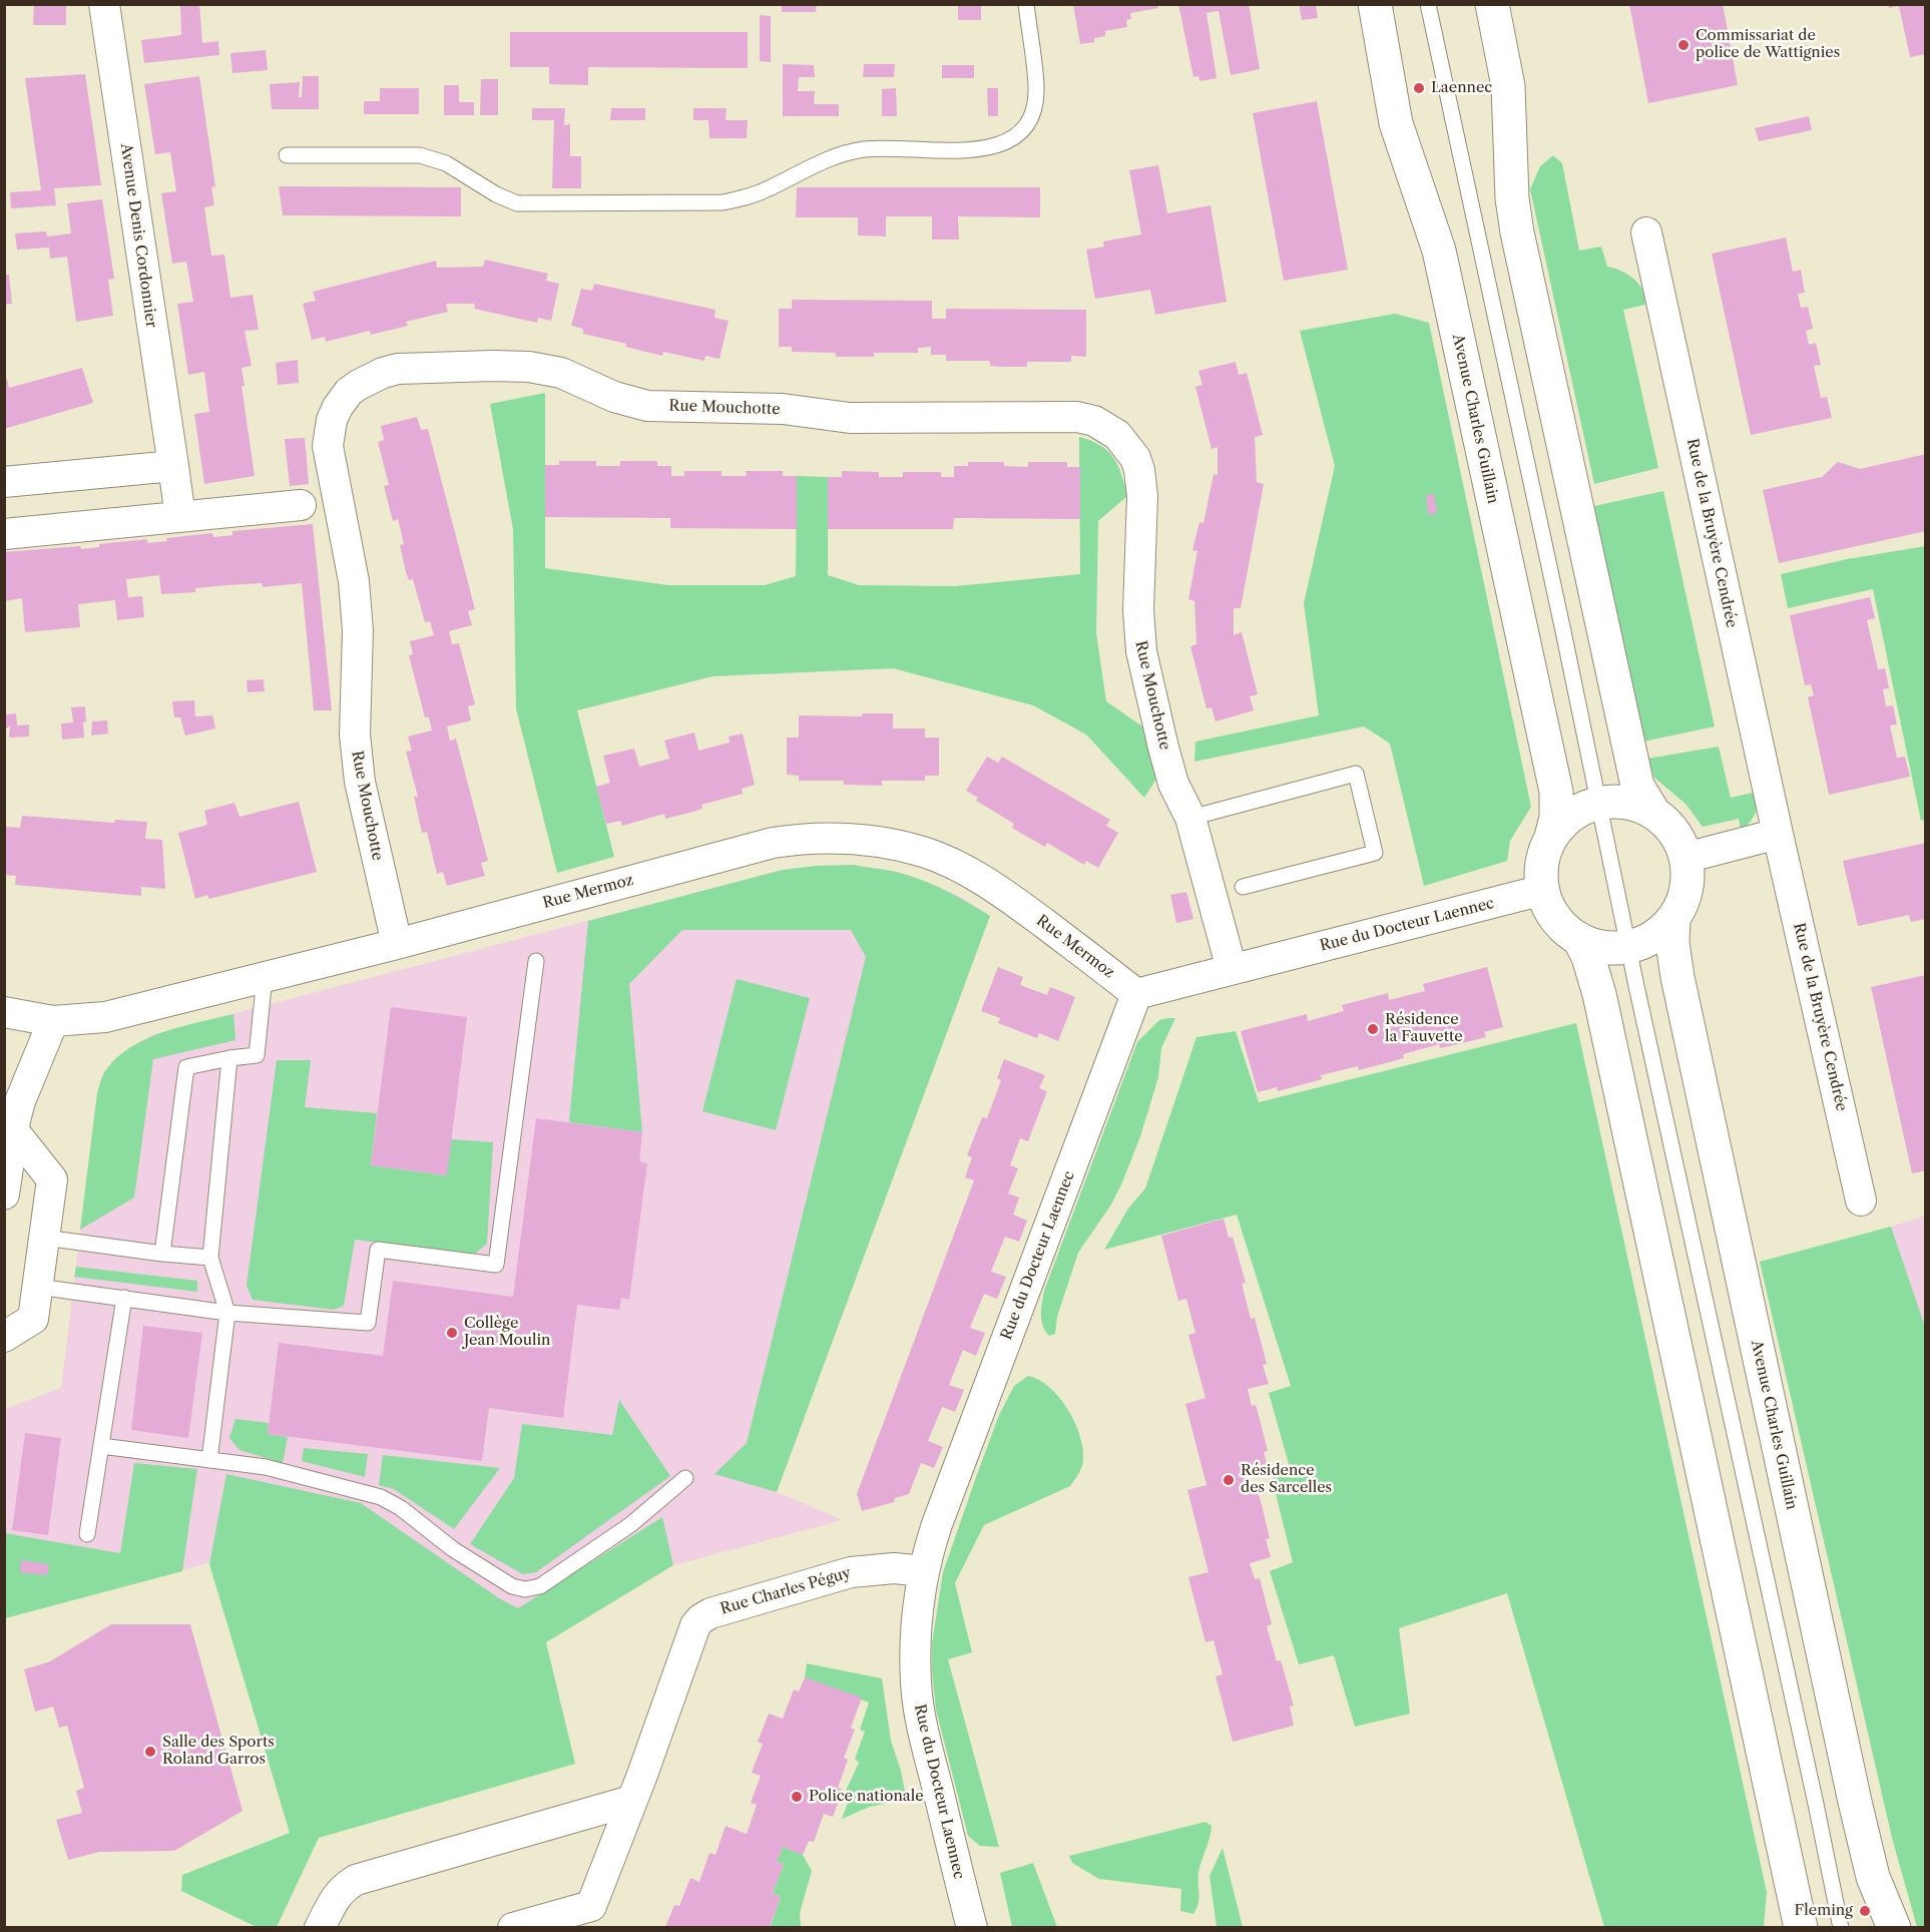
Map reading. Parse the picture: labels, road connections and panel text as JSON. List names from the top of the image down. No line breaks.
{"streets":{"street":["Avenue Denis Cordonnier","Rue Mouchotte","Avenue Charles Guillain","Rue de la Bruyère Cendrée","Rue Mermoz","Rue du Docteur Laennec","Rue Charles Péguy"]},"crossings":[["Rue Mouchotte","Rue Mermoz"],["Rue Mouchotte","Rue du Docteur Laennec"],["Avenue Charles Guillain","Rue du Docteur Laennec"],["Rue Mermoz","Rue du Docteur Laennec"],["Rue du Docteur Laennec","Rue Charles Péguy"]],"places":["Commissariat de police de Wattignies","Laennec","Résidence la Fauvette","Collège Jean Moulin","Résidence des Sarcelles","Salle des Sports Roland Garros","Police nationale","Fleming"]}
